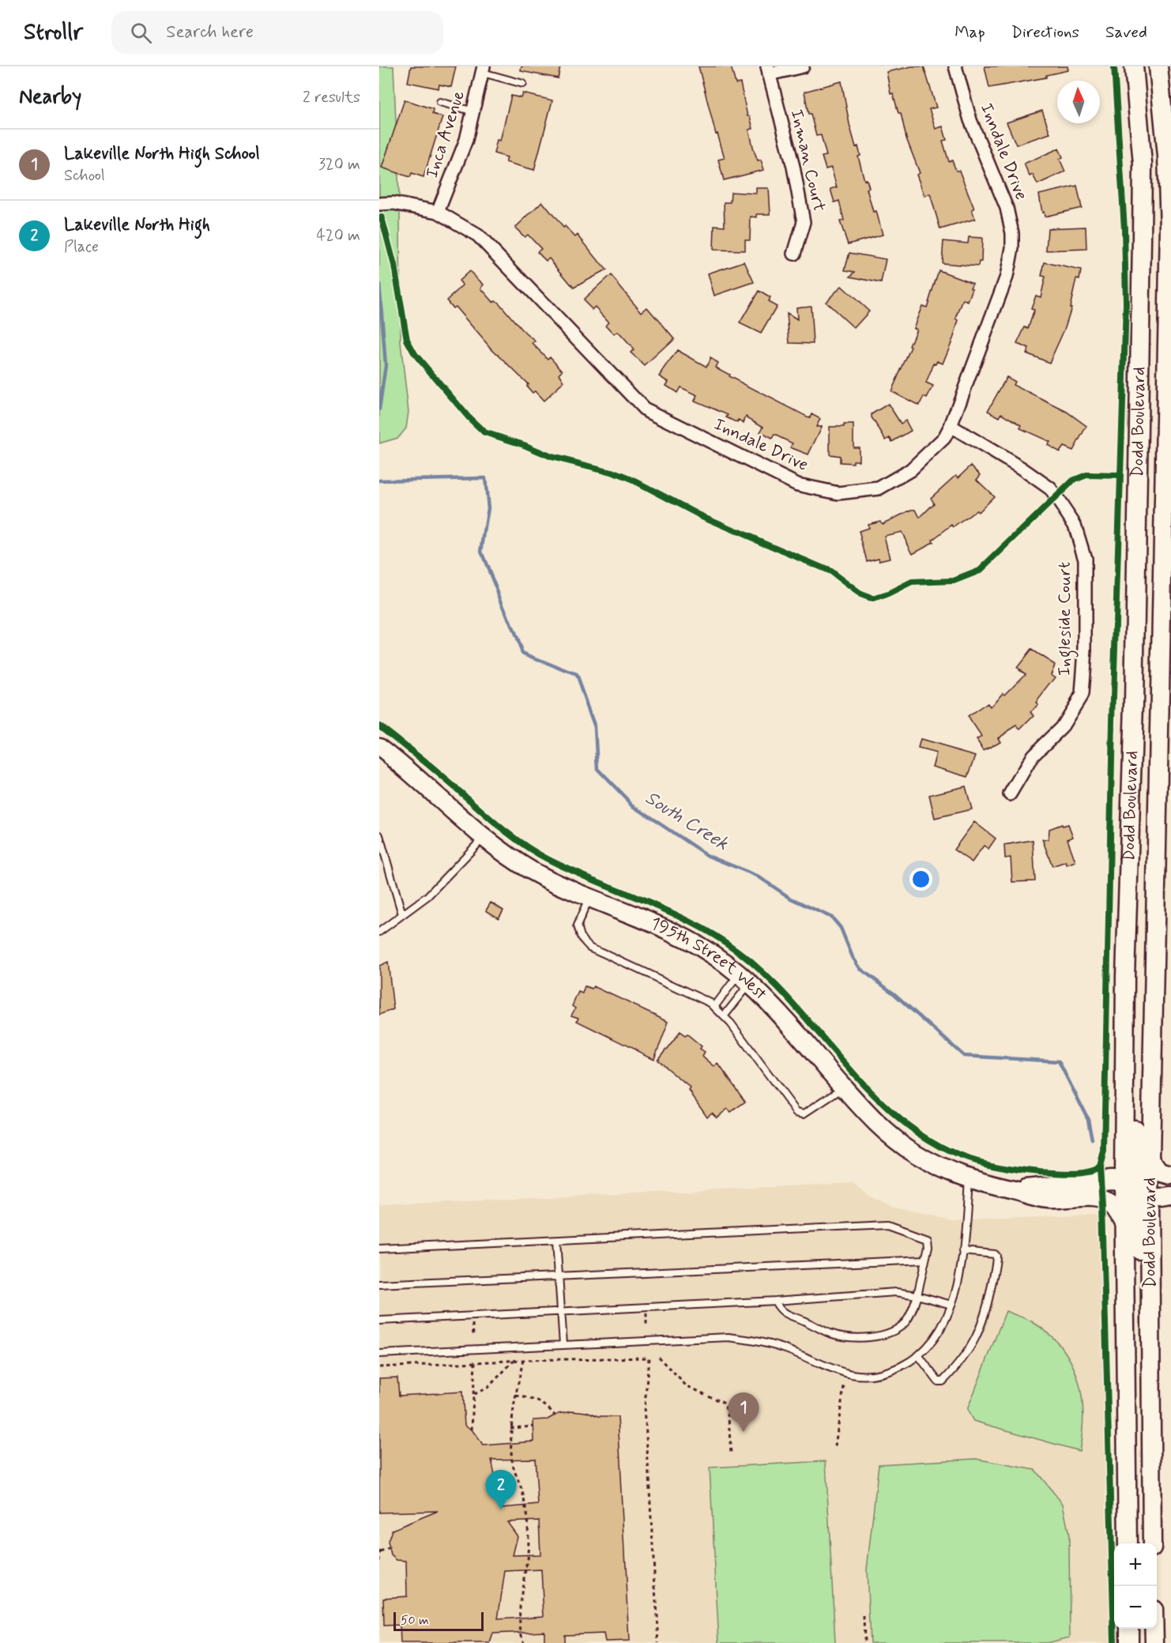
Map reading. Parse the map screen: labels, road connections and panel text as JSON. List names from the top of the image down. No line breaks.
{"streets":{"main road":["Dodd Boulevard","195th Street West"],"street":["Inca Avenue","Inndale Drive","Inman Court","Ingleside Court"]},"crossings":[["Inca Avenue","Inndale Drive"],["Inndale Drive","Ingleside Court"],["Dodd Boulevard","195th Street West"]],"water":["South Creek"],"scale_bar":"50 m","north":"top","page":{"header":"Strollr","search":"Search here","nav":["Map","Directions","Saved"],"heading":["Nearby","2 results"],"list":[{"mark":"1","name":"Lakeville North High School","note":"School","value":"320 m"},{"mark":"2","name":"Lakeville North High","note":"Place","value":"420 m"}],"pins":["1","2"],"map_buttons":["+","−"],"scale":"50 m"}}
